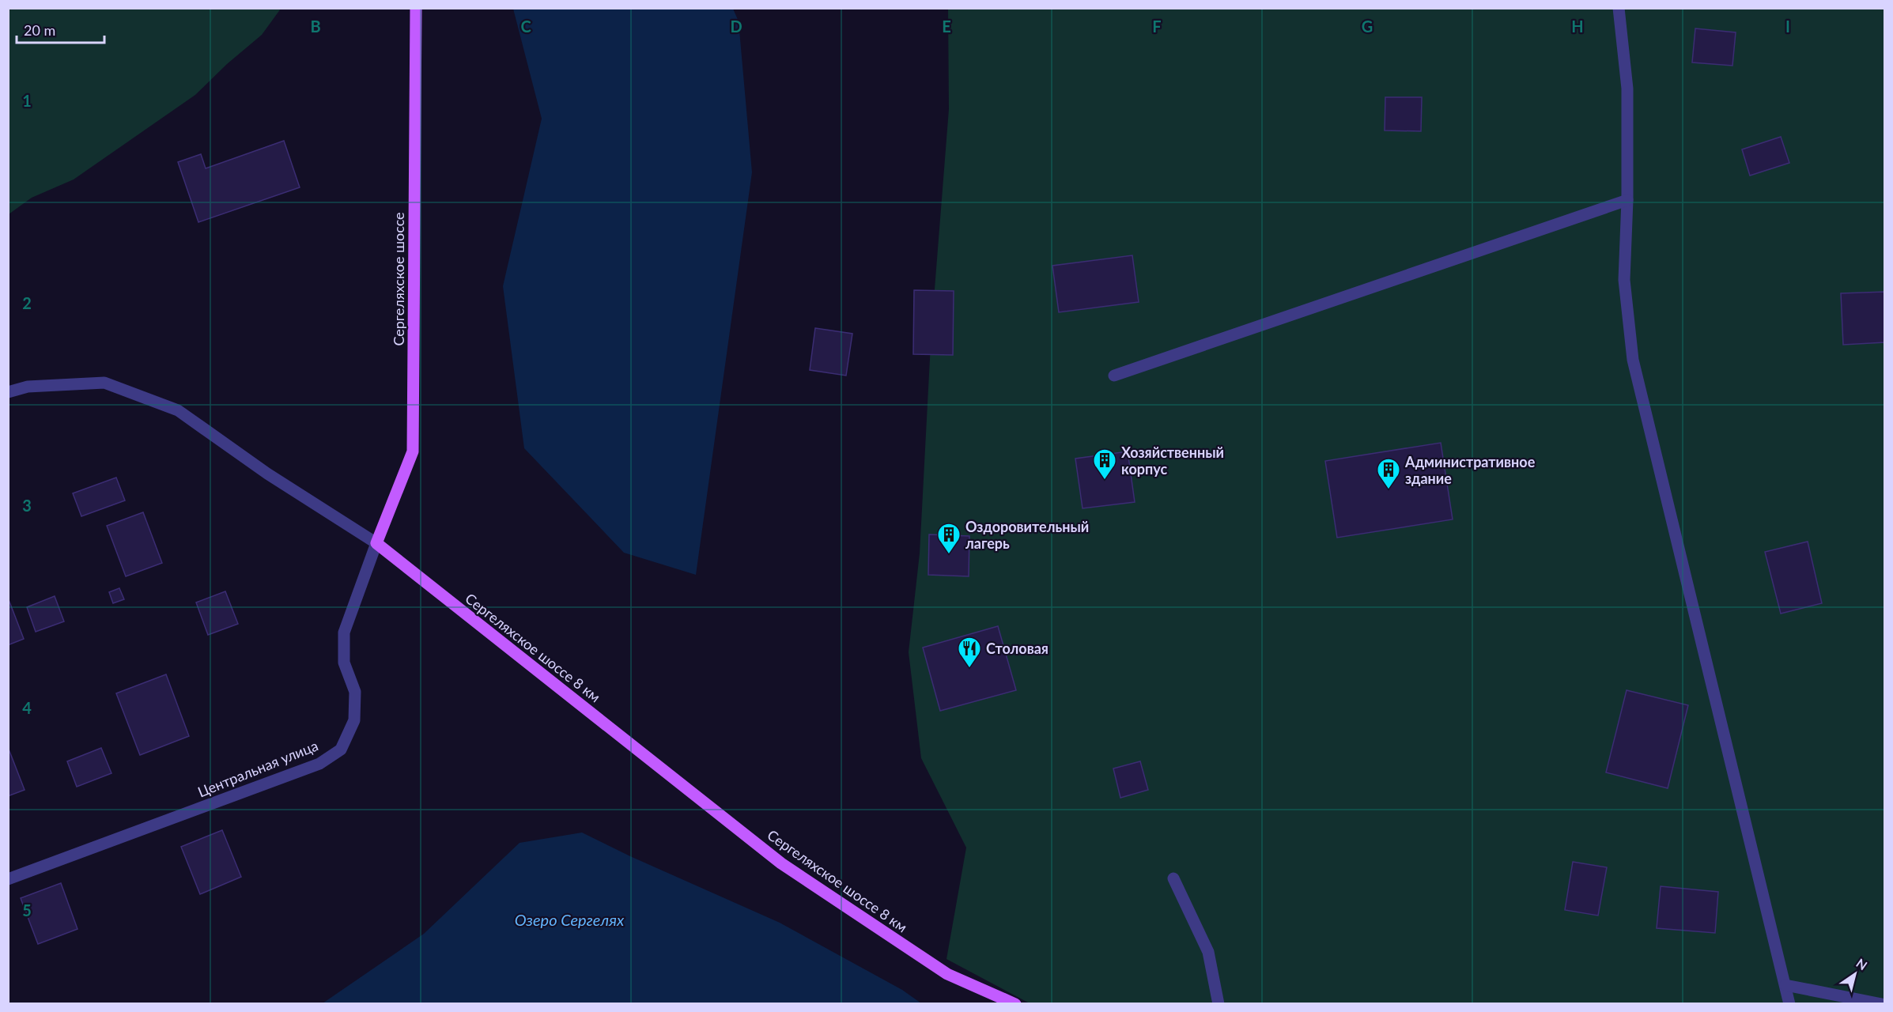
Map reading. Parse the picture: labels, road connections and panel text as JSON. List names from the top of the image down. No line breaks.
{"streets":{"main road":["Сергеляхское шоссе","Сергеляхское шоссе 8 км"],"street":["Центральная улица"]},"crossings":[["Сергеляхское шоссе","Сергеляхское шоссе 8 км"],["Сергеляхское шоссе","Центральная улица"],["Сергеляхское шоссе 8 км","Центральная улица"]],"water":["Озеро Сергелях"],"places":{"building":["Хозяйственный корпус","Административное здание","Оздоровительный лагерь"],"restaurant":["Столовая"]},"scale_bar":"20 m","north":"top right","grid":{"columns":["B","C","D","E","F","G","H","I"],"rows":["1","2","3","4","5"]}}
